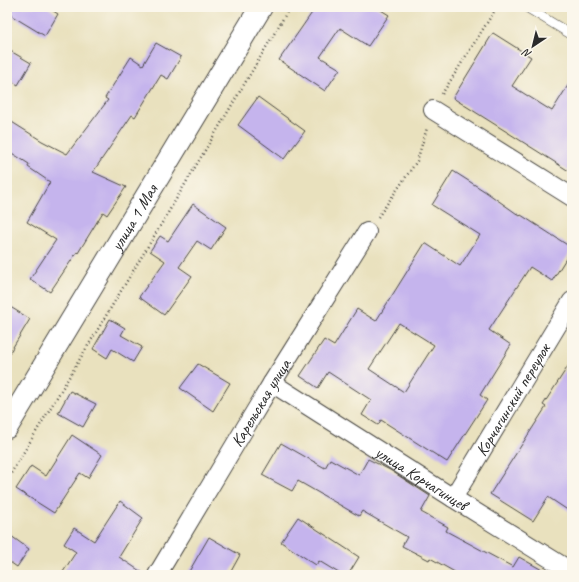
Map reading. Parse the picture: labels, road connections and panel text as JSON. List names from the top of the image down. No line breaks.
{"streets":{"street":["улица 1 Мая","Корчагинский переулок","Карельская улица","улица Корчагинцев"]},"crossings":[["Корчагинский переулок","улица Корчагинцев"],["Карельская улица","улица Корчагинцев"]],"north":"bottom left"}
